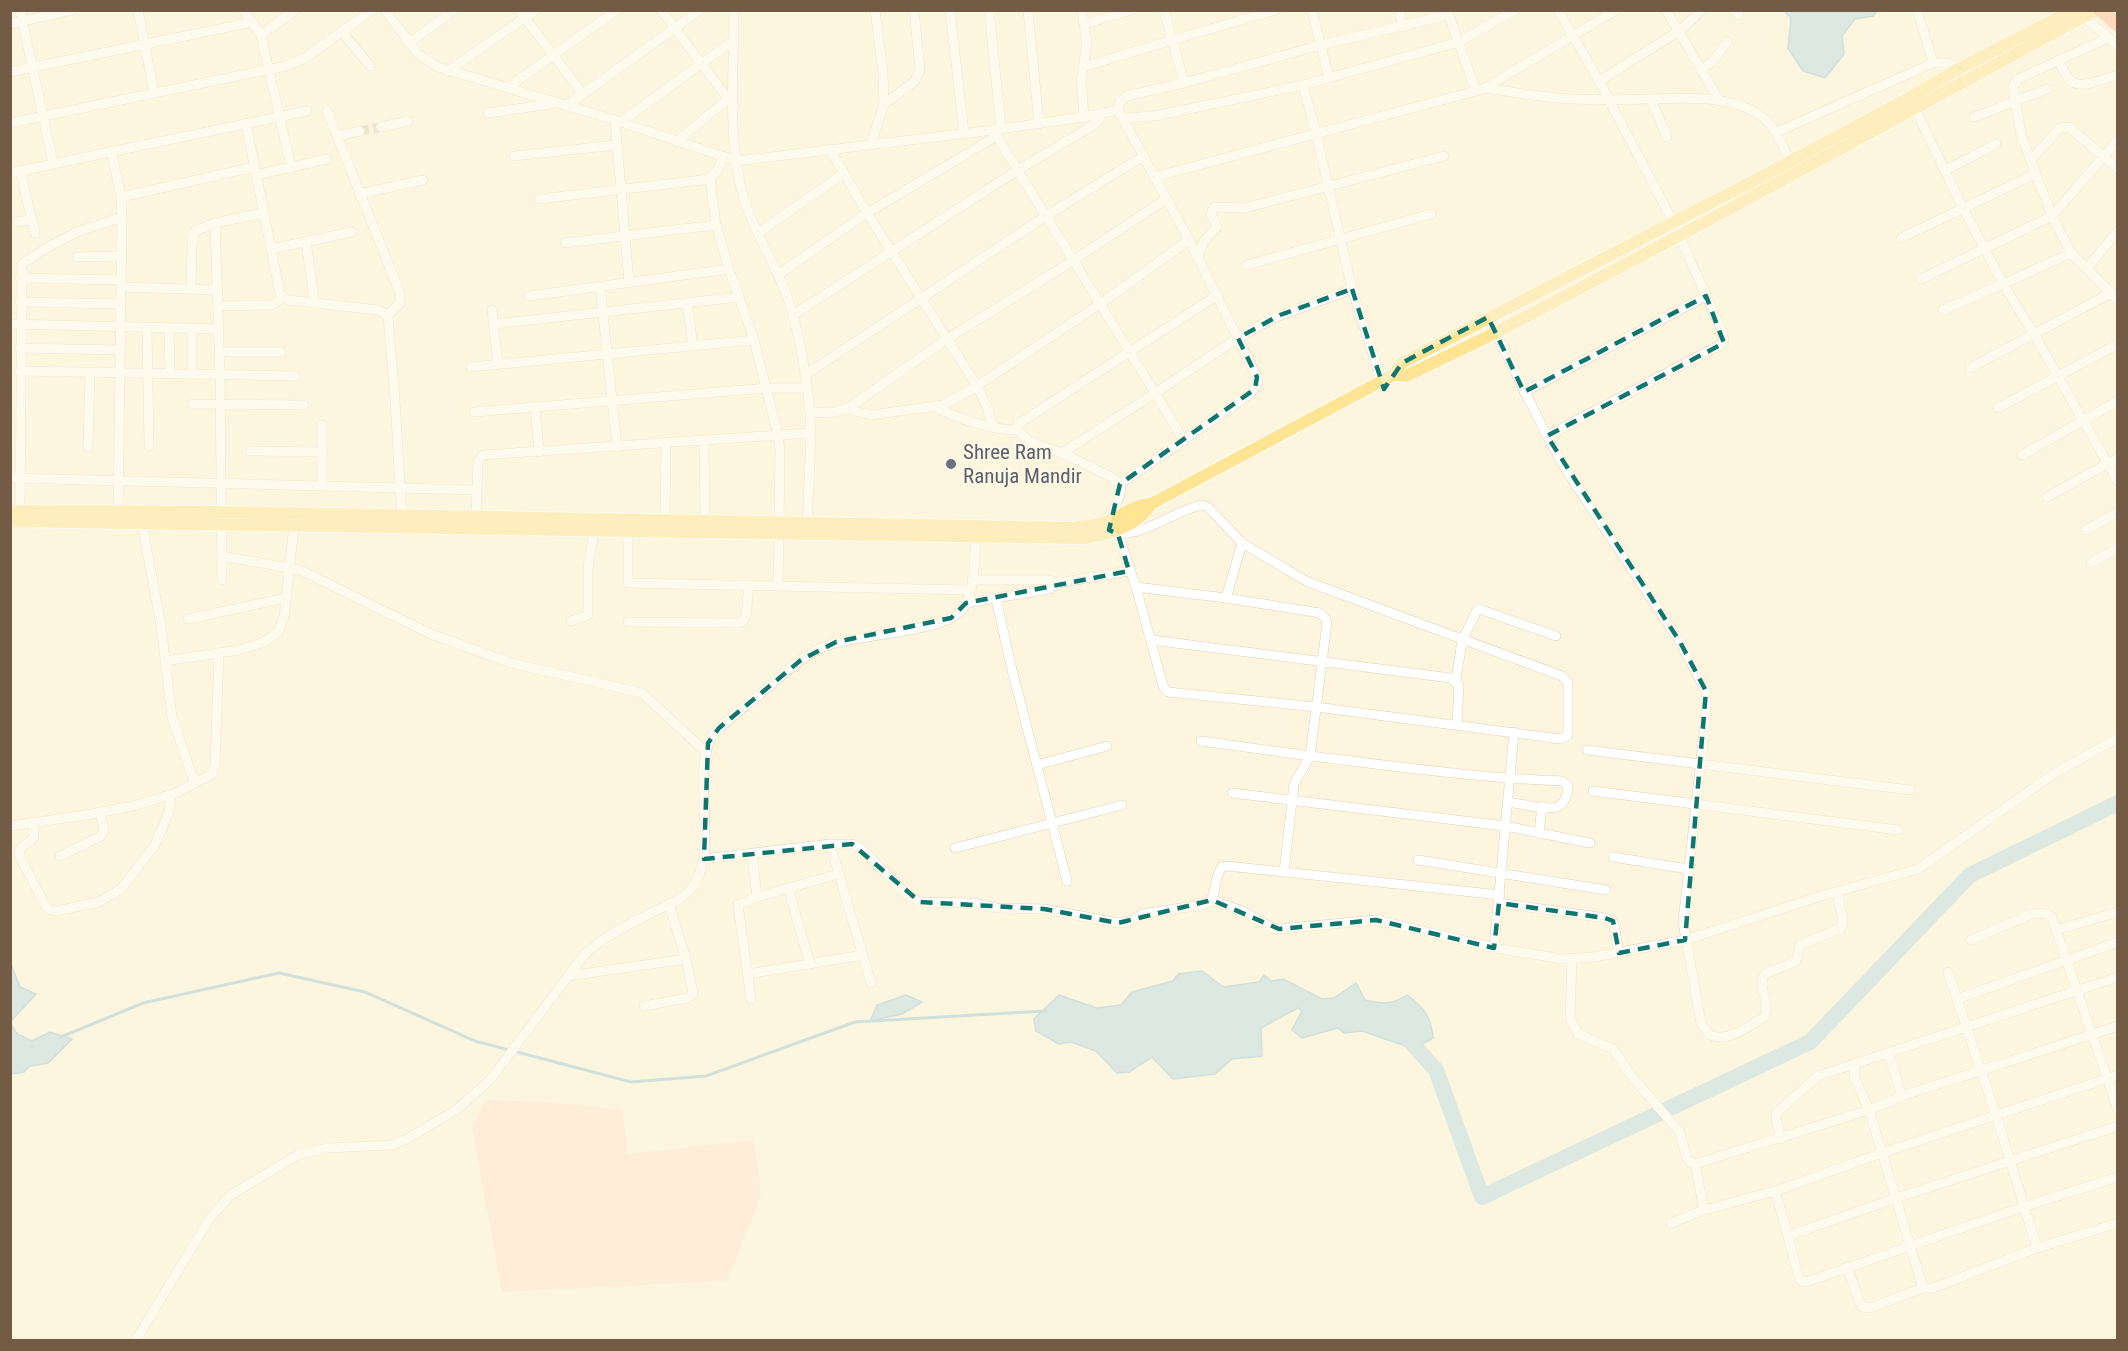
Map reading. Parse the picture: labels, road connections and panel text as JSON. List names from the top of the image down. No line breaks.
{"places":["Shree Ram Ranuja Mandir"]}
